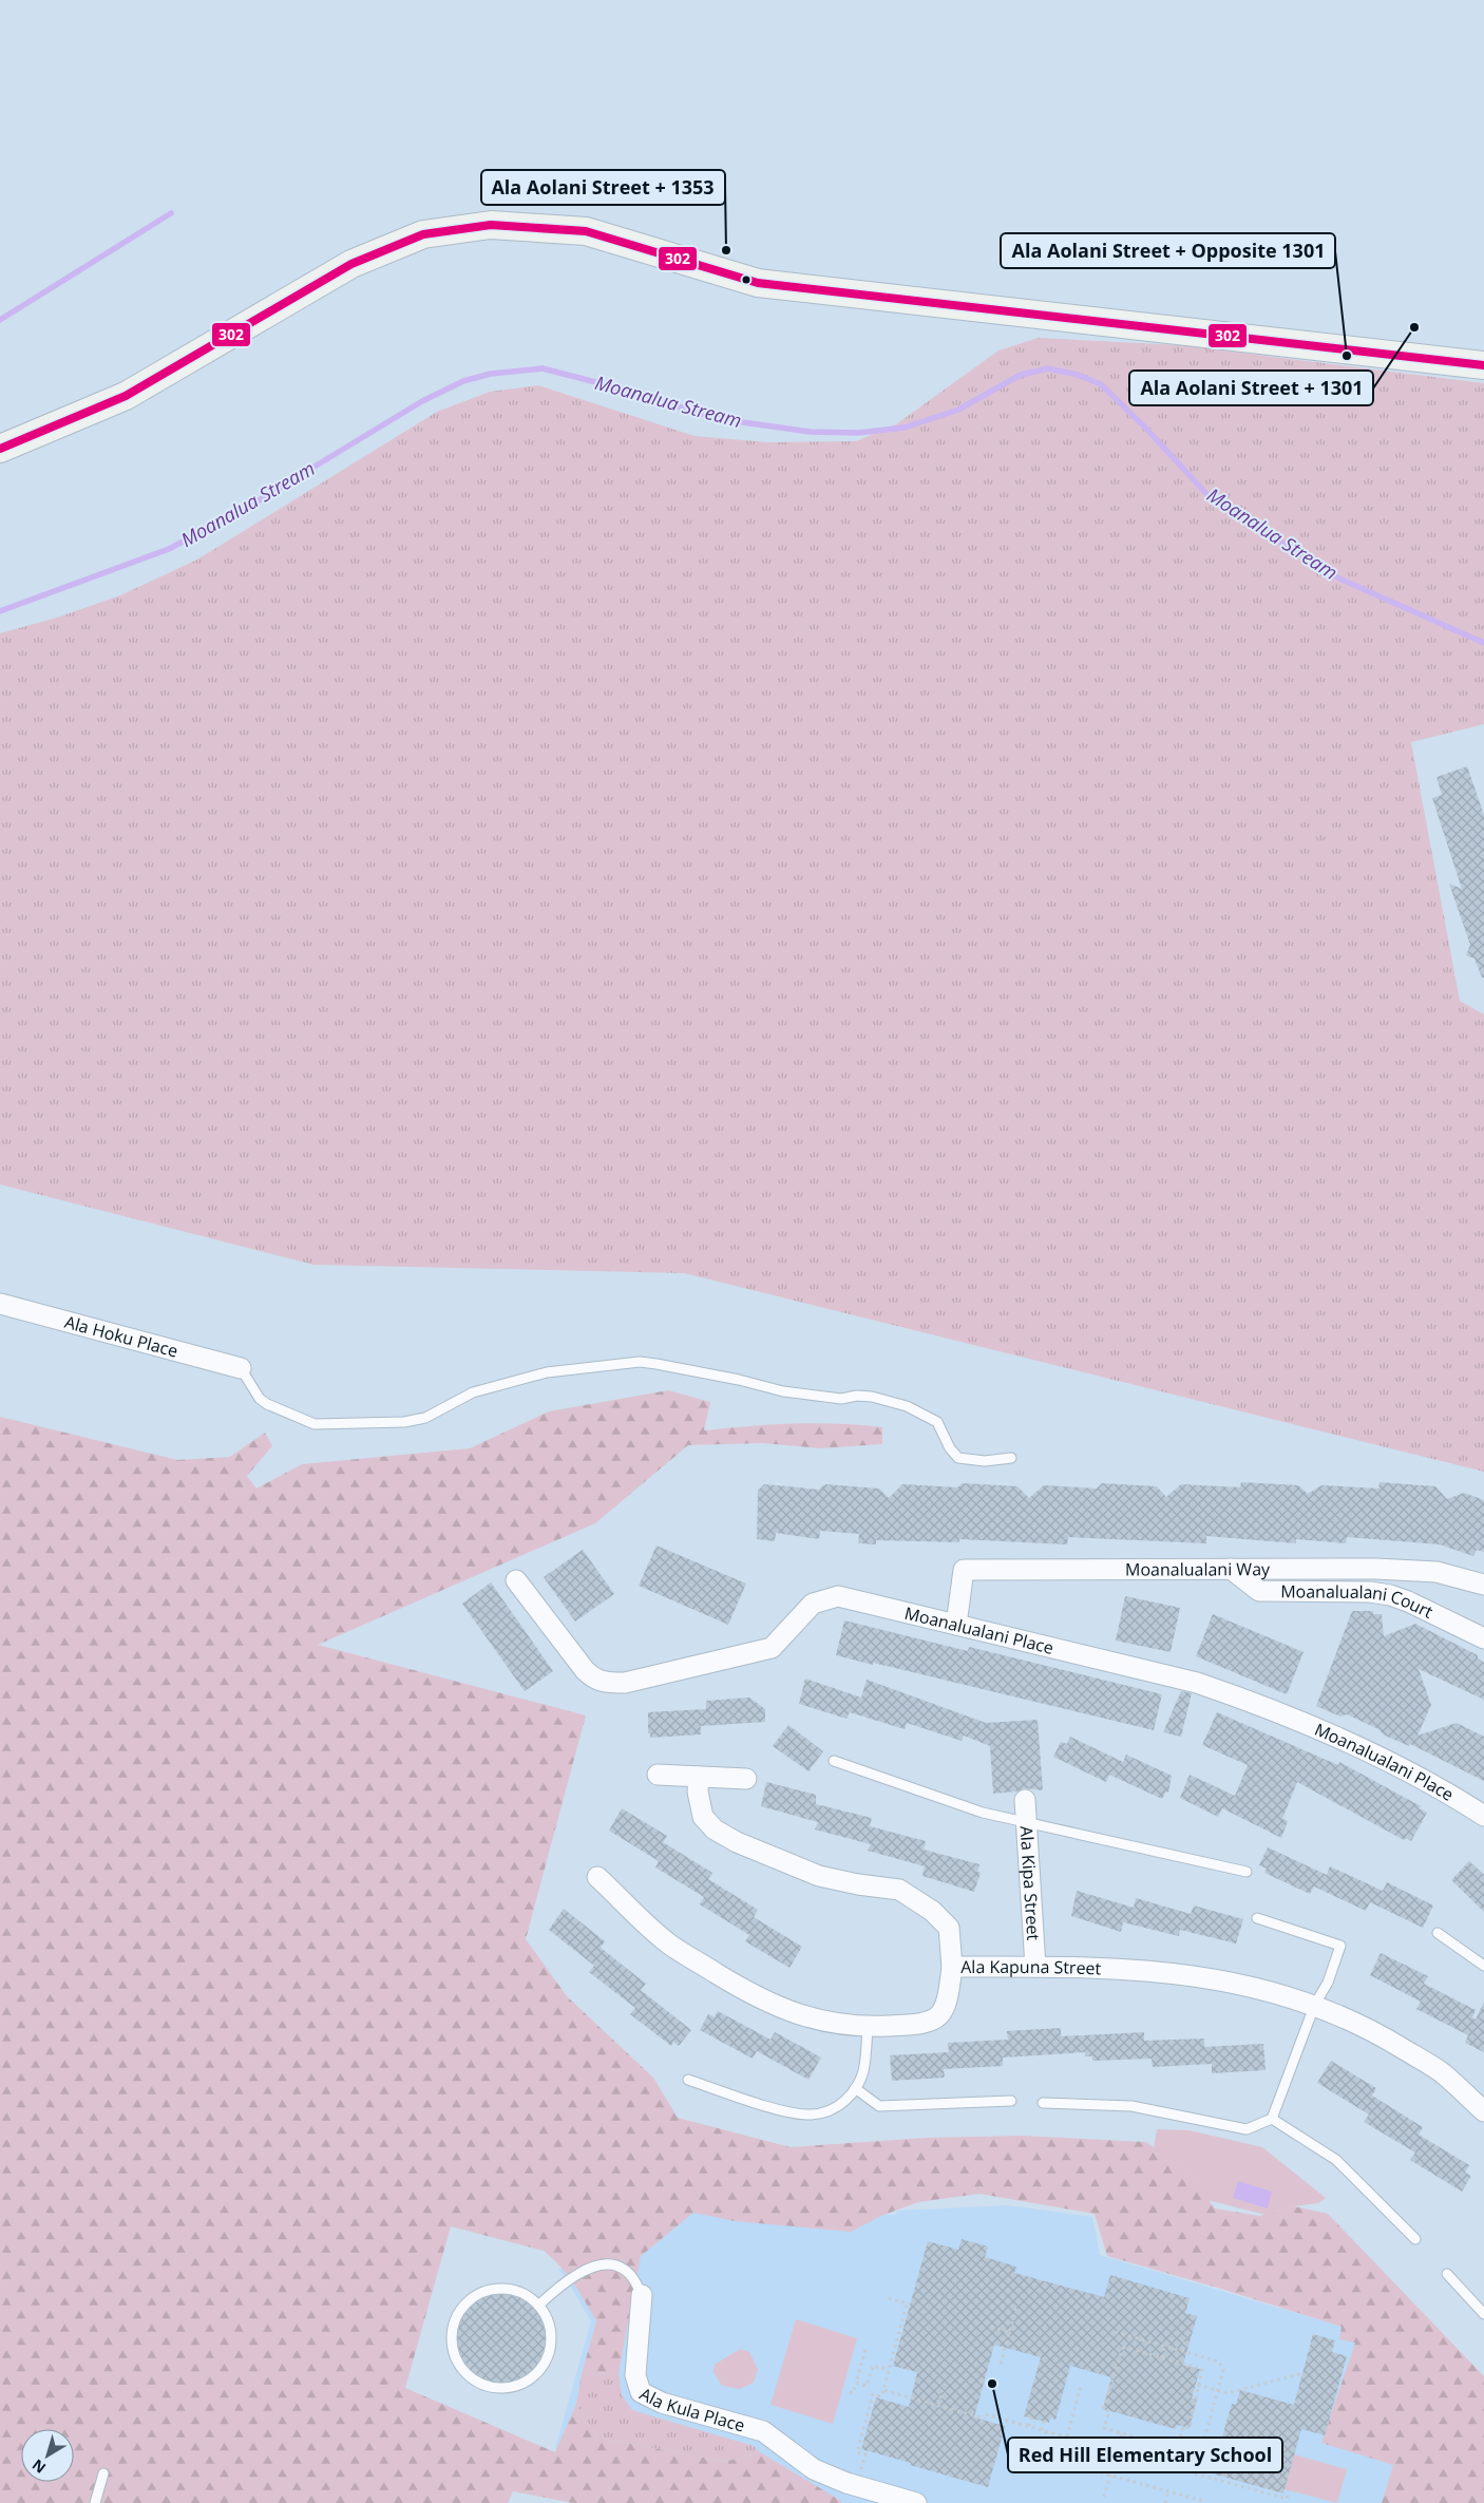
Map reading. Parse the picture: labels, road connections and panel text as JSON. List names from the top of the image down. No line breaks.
{"streets":{"street":["Ala Hoku Place","Moanalualani Way","Moanalualani Court","Moanalualani Place","Ala Kipa Street","Ala Kapuna Street","Ala Kula Place"]},"crossings":[["Moanalualani Way","Moanalualani Court"],["Moanalualani Way","Moanalualani Place"],["Ala Kipa Street","Ala Kapuna Street"]],"water":["Moanalua Stream"],"places":["Ala Aolani Street + 1353","Ala Aolani Street + 1301","Ala Aolani Street + Opposite 1301","Red Hill Elementary School"],"lines":["transit line 302"],"north":"bottom left"}
